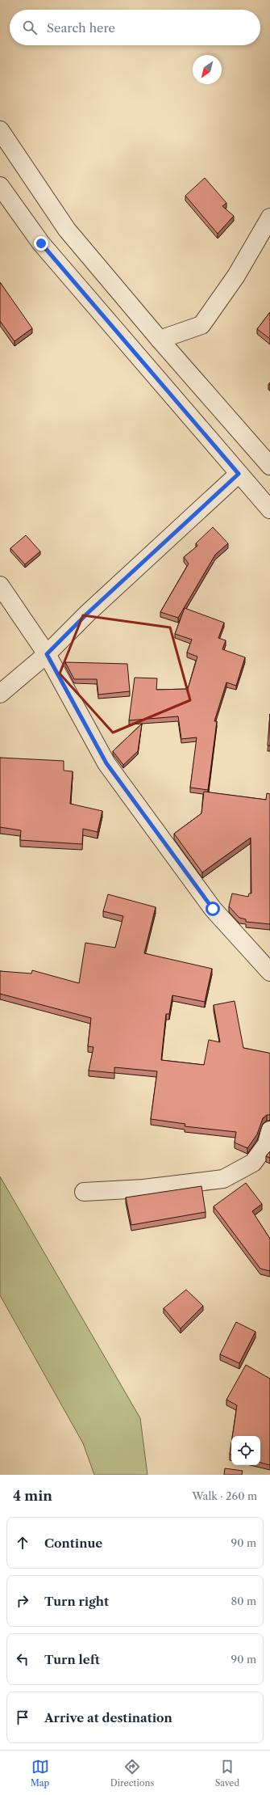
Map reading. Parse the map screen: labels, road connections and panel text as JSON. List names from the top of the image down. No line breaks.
{"north":"bottom left","page":{"search":"Search here","heading":["4 min","Walk · 260 m"],"list":[["Continue","90 m"],["Turn right","80 m"],["Turn left","90 m"],"Arrive at destination"],"nav":["Map","Directions","Saved"]}}
